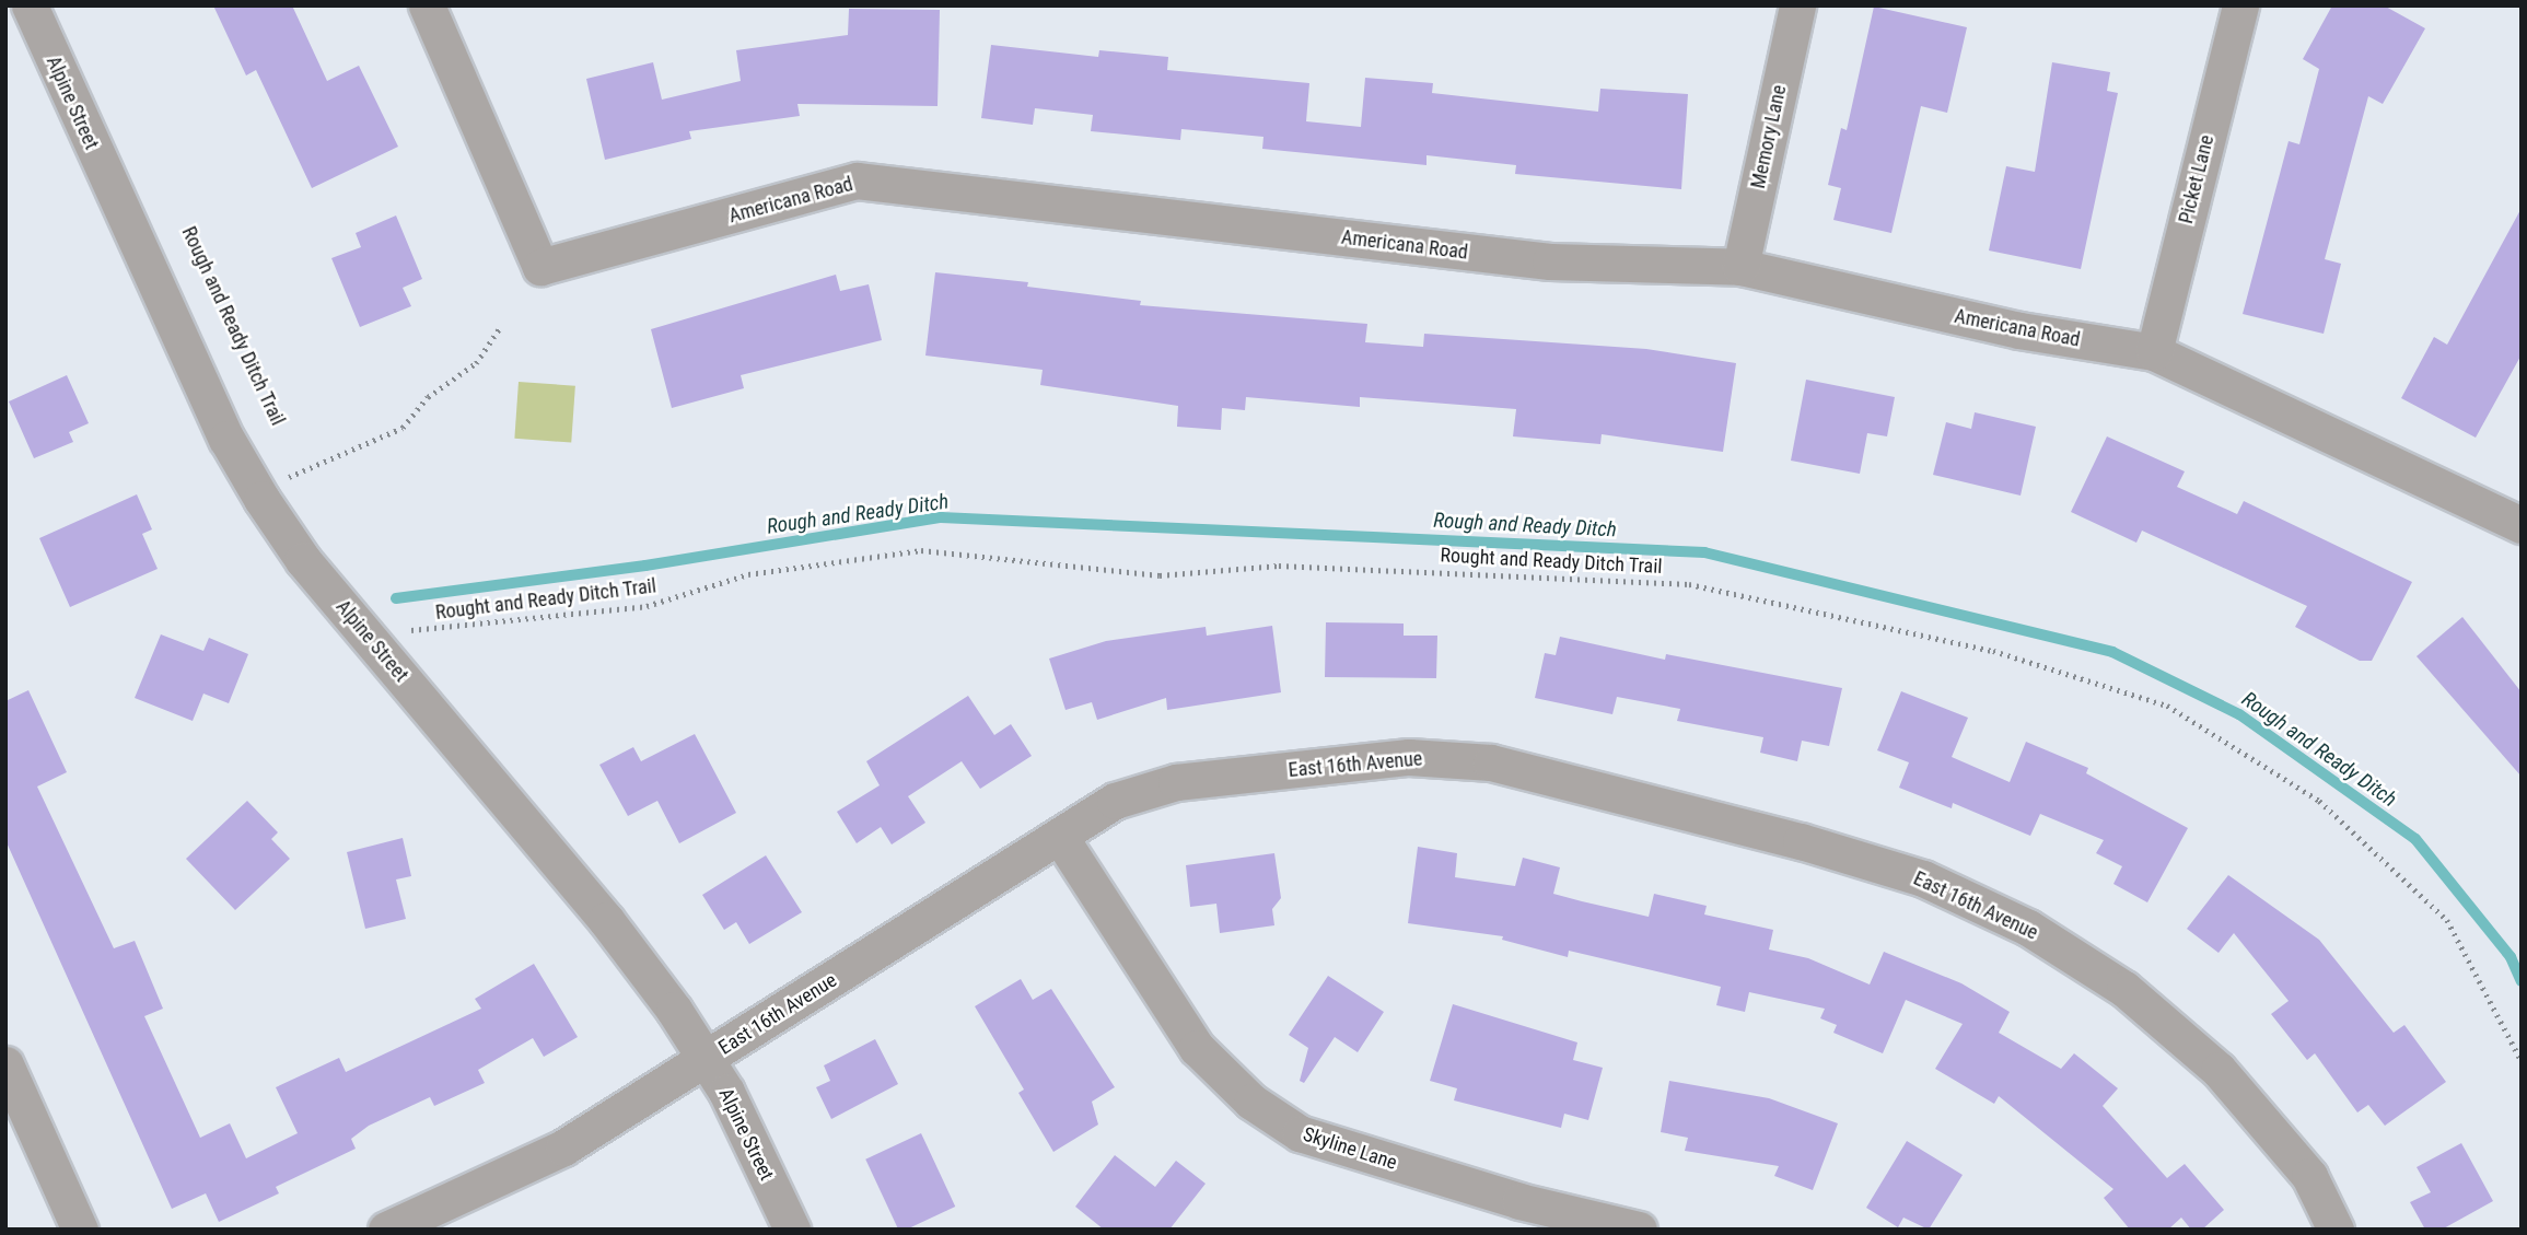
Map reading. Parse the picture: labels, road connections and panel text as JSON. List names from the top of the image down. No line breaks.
{"streets":{"street":["Alpine Street","Memory Lane","Picket Lane","Americana Road","East 16th Avenue","Skyline Lane"],"path":["Rought and Ready Ditch Trail"]},"crossings":[["Alpine Street","East 16th Avenue"],["Memory Lane","Americana Road"],["Picket Lane","Americana Road"],["East 16th Avenue","Skyline Lane"]],"water":["Rough and Ready Ditch"]}
